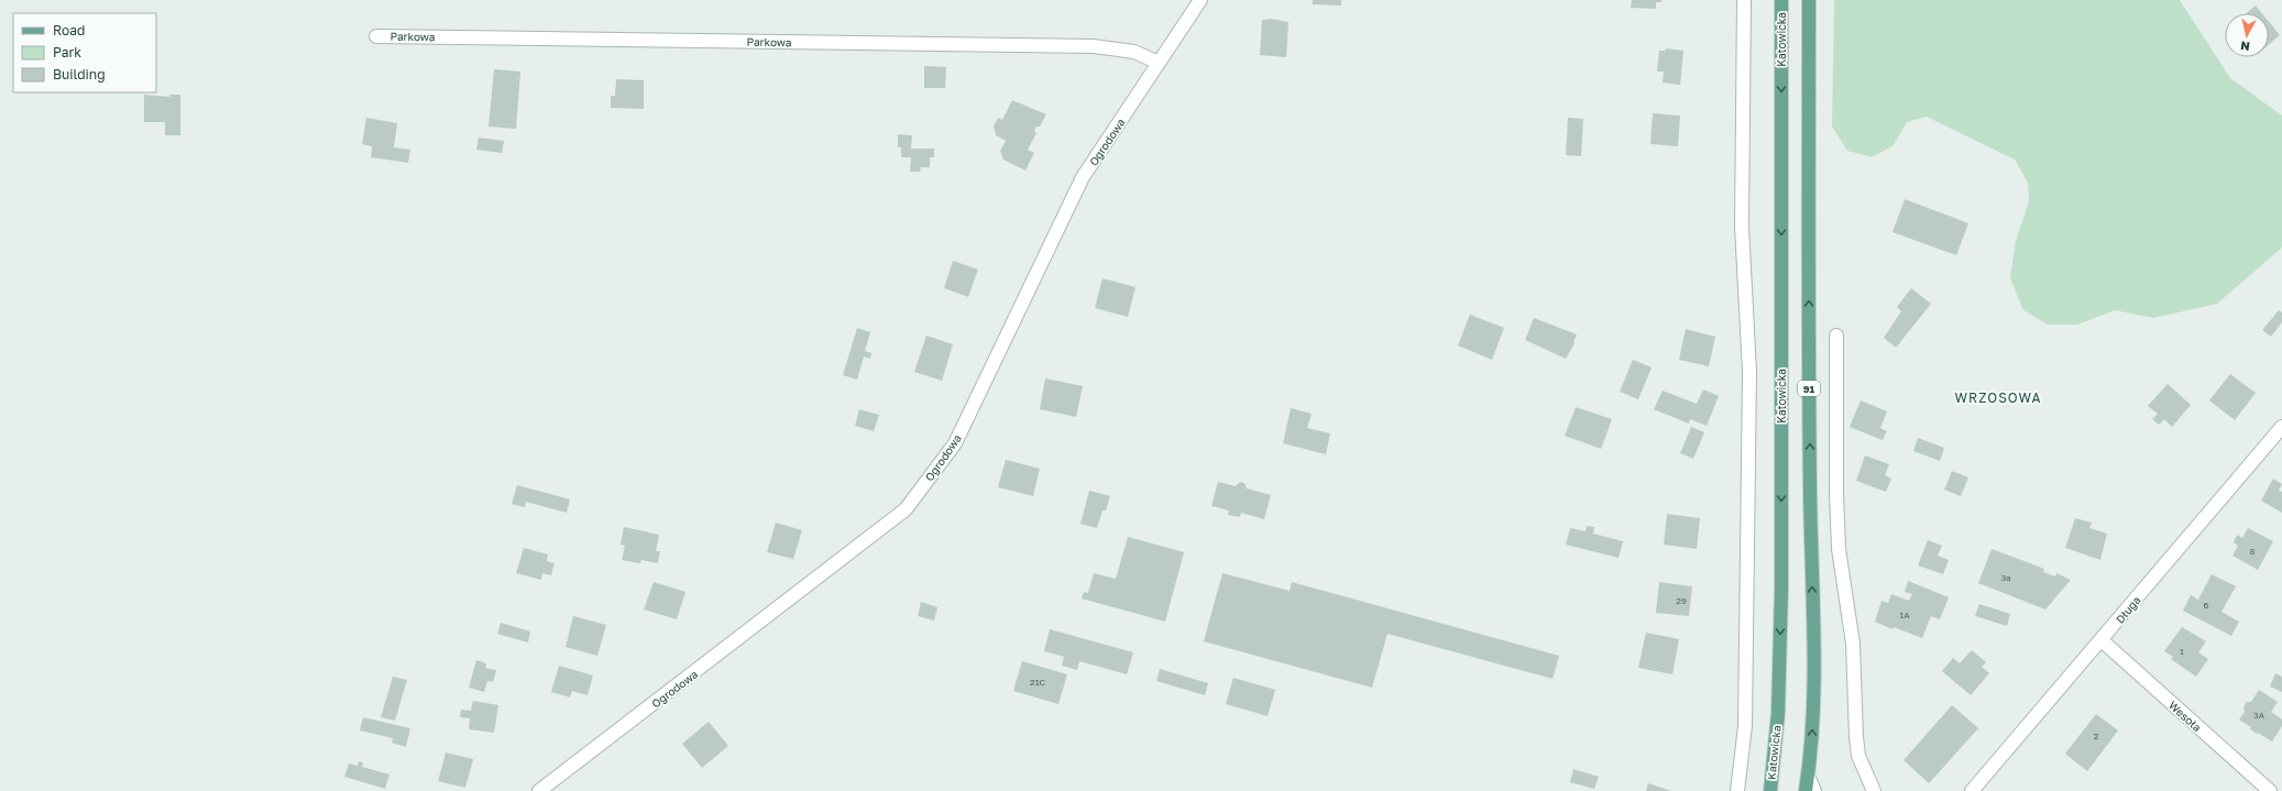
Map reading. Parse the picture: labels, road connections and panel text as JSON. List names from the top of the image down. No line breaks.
{"streets":{"main road":["Katowicka","91"],"street":["Parkowa","Ogrodowa","Długa","Wesoła"]},"crossings":[["Parkowa","Ogrodowa"],["Długa","Wesoła"]],"districts":["WRZOSOWA"],"house_numbers":["8","3a","29","6","1A","1","21C","3A","2"],"legend":["Road","Park","Building"],"north":"bottom"}
